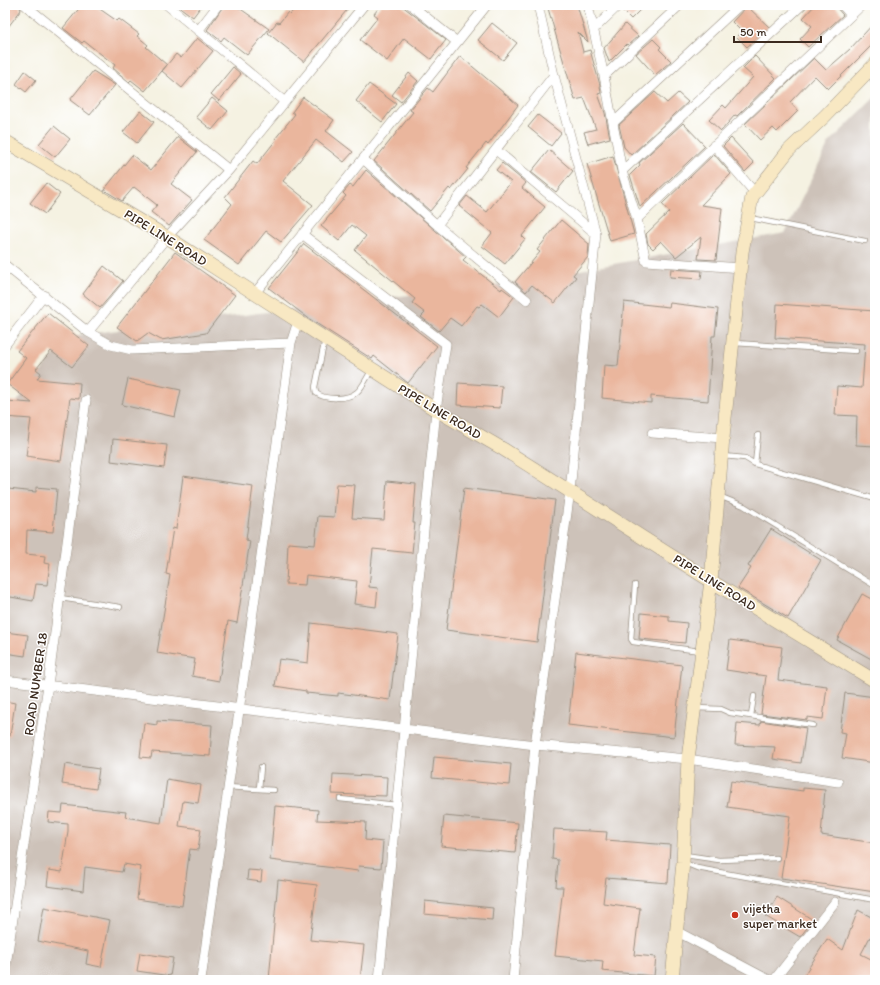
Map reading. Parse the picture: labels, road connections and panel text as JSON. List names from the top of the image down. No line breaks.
{"streets":{"street":["PIPE LINE ROAD","ROAD NUMBER 18"]},"places":["vijetha super market"],"scale_bar":"50 m"}
